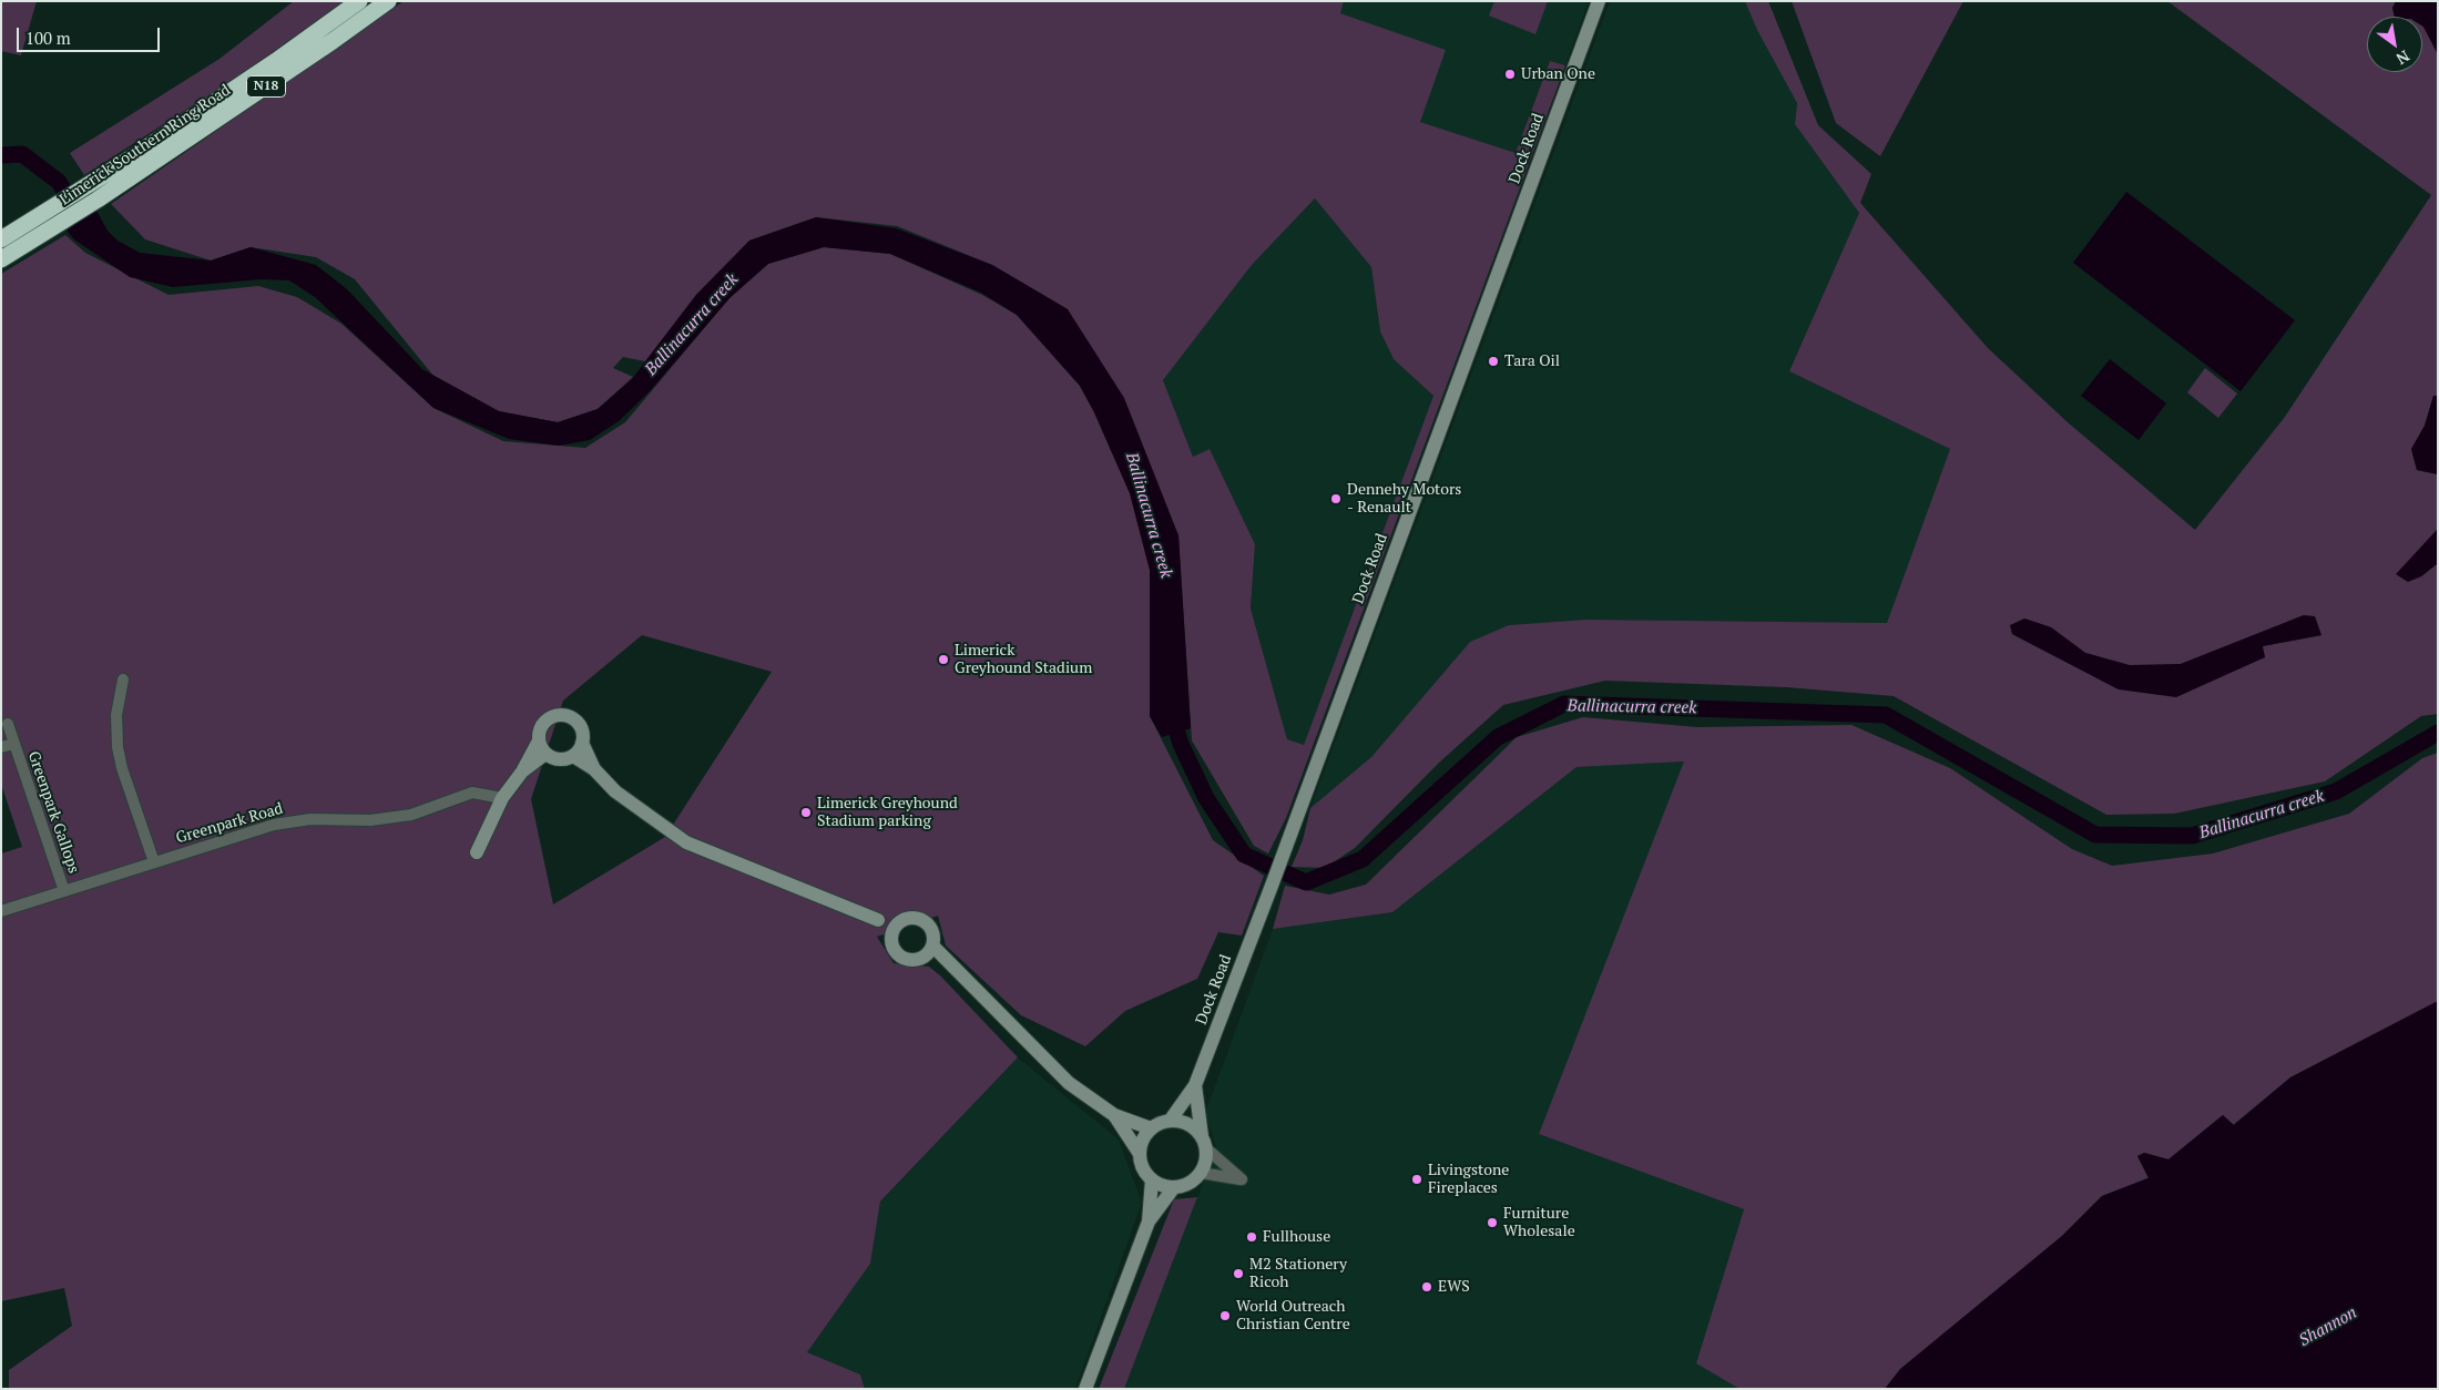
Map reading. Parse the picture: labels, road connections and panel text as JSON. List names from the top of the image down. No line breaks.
{"streets":{"highway":["N18","Limerick Southern Ring Road"],"main road":["Dock Road"],"street":["Greenpark Gallops","Greenpark Road"]},"crossings":[["Greenpark Gallops","Greenpark Road"]],"water":["Ballinacurra creek","Shannon"],"places":["Urban One","Tara Oil","Dennehy Motors - Renault","Limerick Greyhound Stadium","Limerick Greyhound Stadium parking","Livingstone Fireplaces","Furniture Wholesale","Fullhouse","M2 Stationery Ricoh","EWS","World Outreach Christian Centre"],"scale_bar":"100 m","north":"bottom right"}
